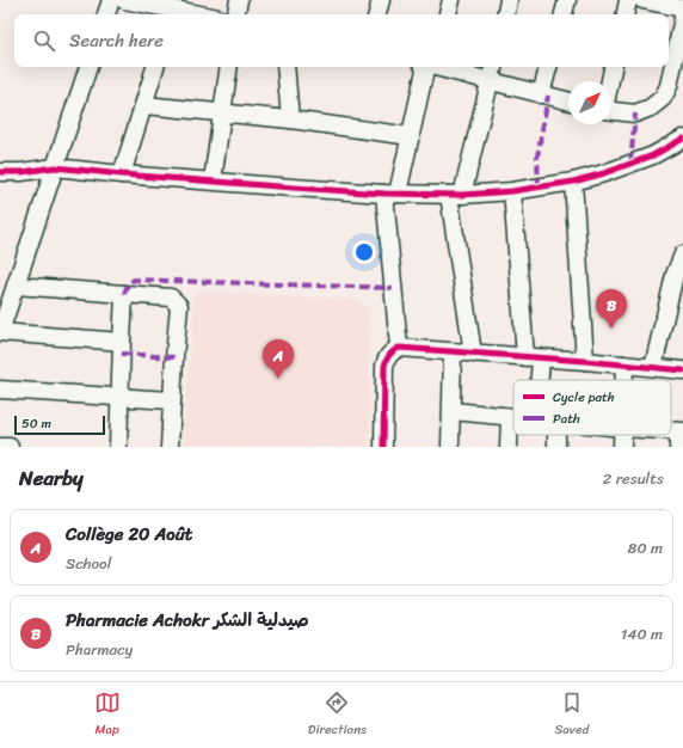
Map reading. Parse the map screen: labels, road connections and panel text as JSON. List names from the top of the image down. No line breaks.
{"legend":["Cycle path","Path"],"scale_bar":"50 m","north":"top right","page":{"search":"Search here","pins":["B","A"],"scale":"50 m","heading":["Nearby","2 results"],"list":[{"mark":"A","name":"Collège 20 Août","note":"School","value":"80 m"},{"mark":"B","name":"Pharmacie Achokr صيدلية الشكر","note":"Pharmacy","value":"140 m"}],"nav":["Map","Directions","Saved"]}}
